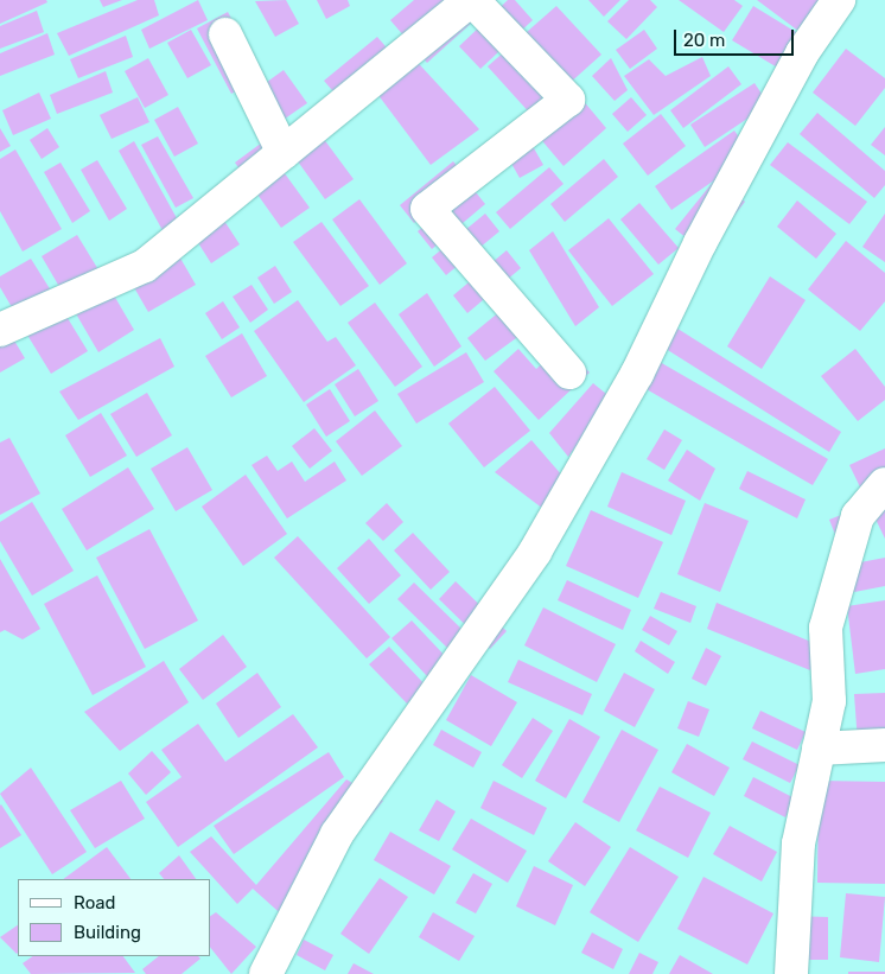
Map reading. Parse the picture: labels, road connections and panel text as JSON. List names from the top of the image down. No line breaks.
{"legend":["Road","Building"],"scale_bar":"20 m"}
